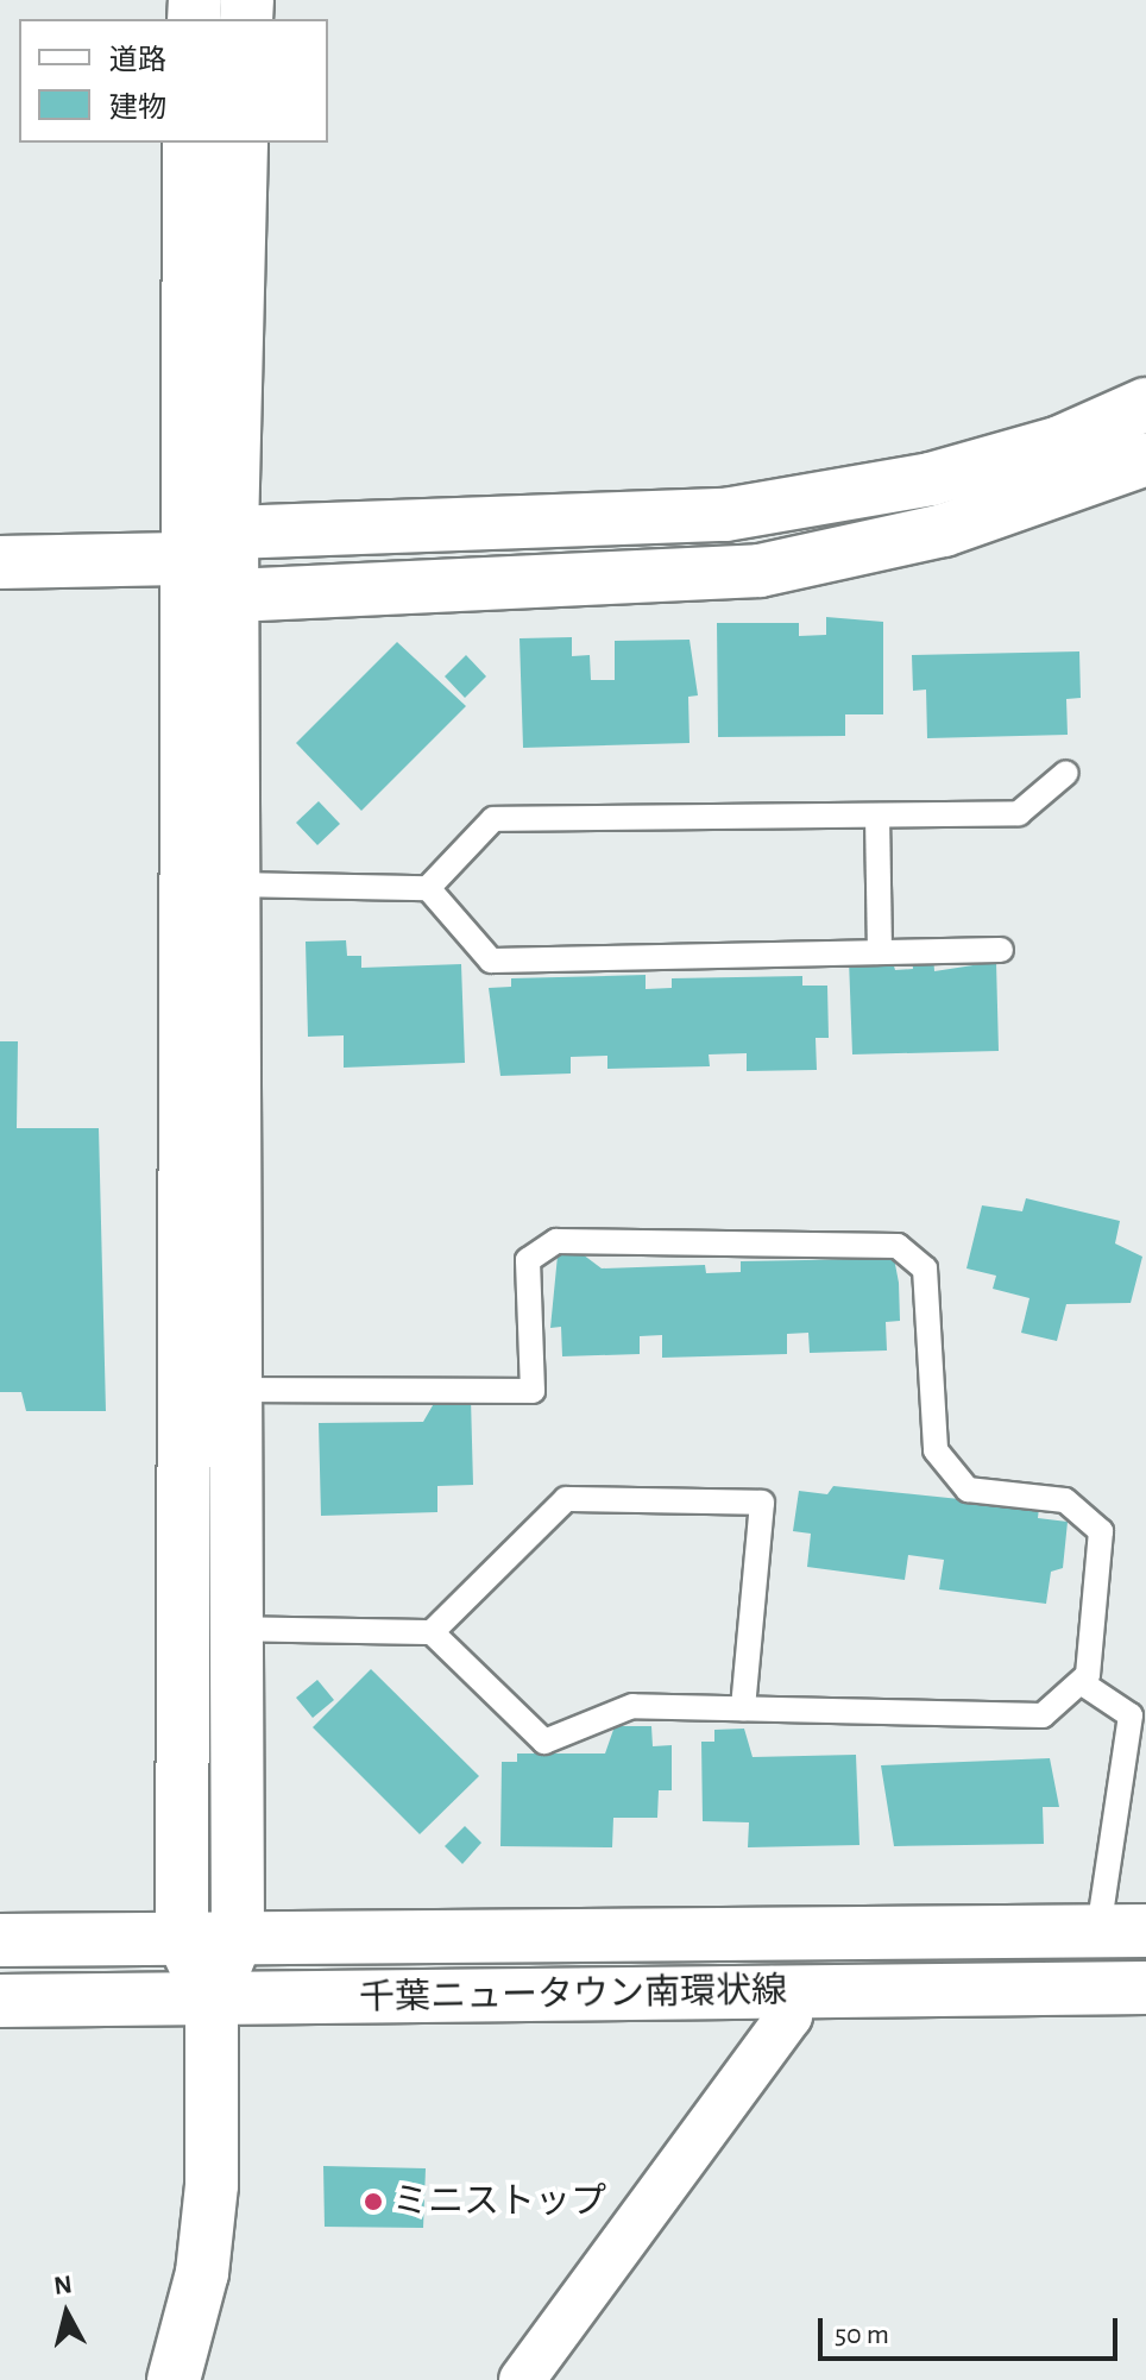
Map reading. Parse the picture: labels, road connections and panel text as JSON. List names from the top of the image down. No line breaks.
{"streets":{"street":["千葉ニュータウン南環状線"]},"places":["ミニストップ"],"legend":["道路","建物"],"scale_bar":"50 m","north":"top"}
